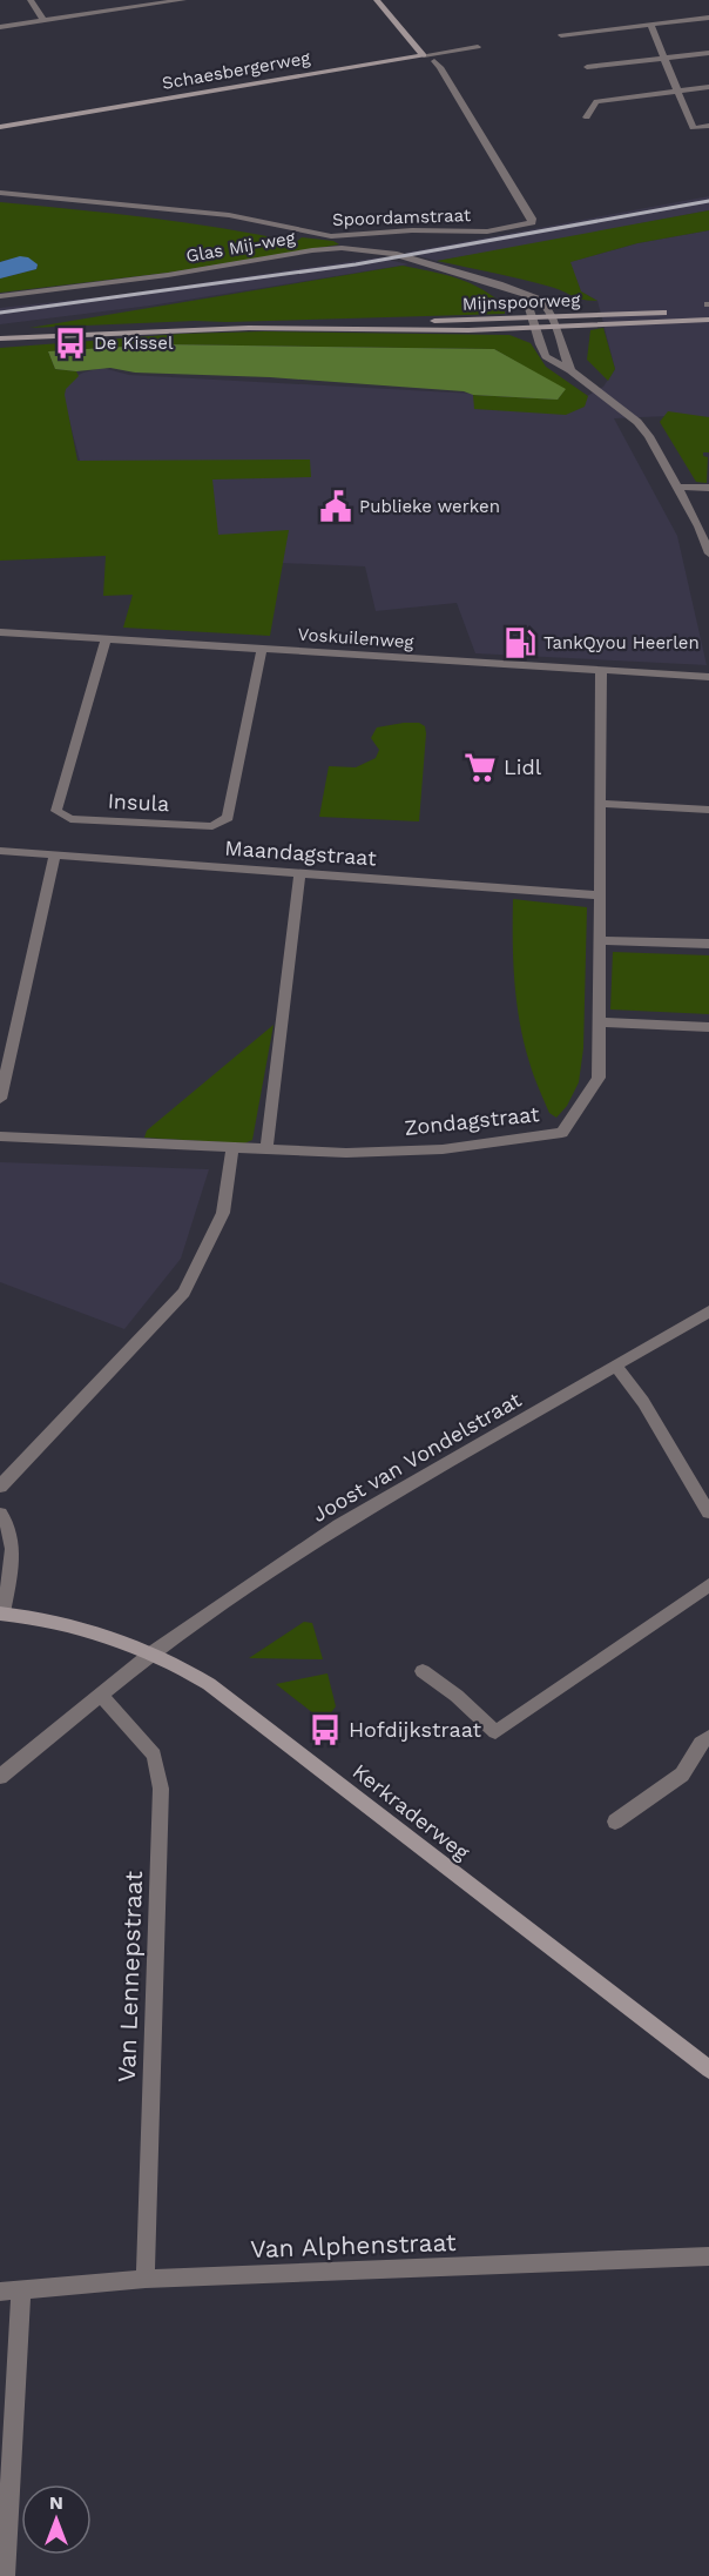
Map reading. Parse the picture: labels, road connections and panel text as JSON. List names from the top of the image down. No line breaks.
{"streets":{"street":["Schaesbergerweg","Spoordamstraat","Glas Mij-weg","Mijnspoorweg","Voskuilenweg","Insula","Maandagstraat","Zondagstraat","Joost van Vondelstraat","Kerkraderweg","Van Lennepstraat","Van Alphenstraat"]},"crossings":[["Glas Mij-weg","Mijnspoorweg"],["Voskuilenweg","Insula"],["Voskuilenweg","Zondagstraat"],["Maandagstraat","Zondagstraat"],["Joost van Vondelstraat","Kerkraderweg"],["Van Lennepstraat","Van Alphenstraat"]],"places":{"bus stop":["De Kissel","Hofdijkstraat"],"public building":["Publieke werken"],"fuel station":["TankQyou Heerlen"],"supermarket":["Lidl"]},"north":"top"}
